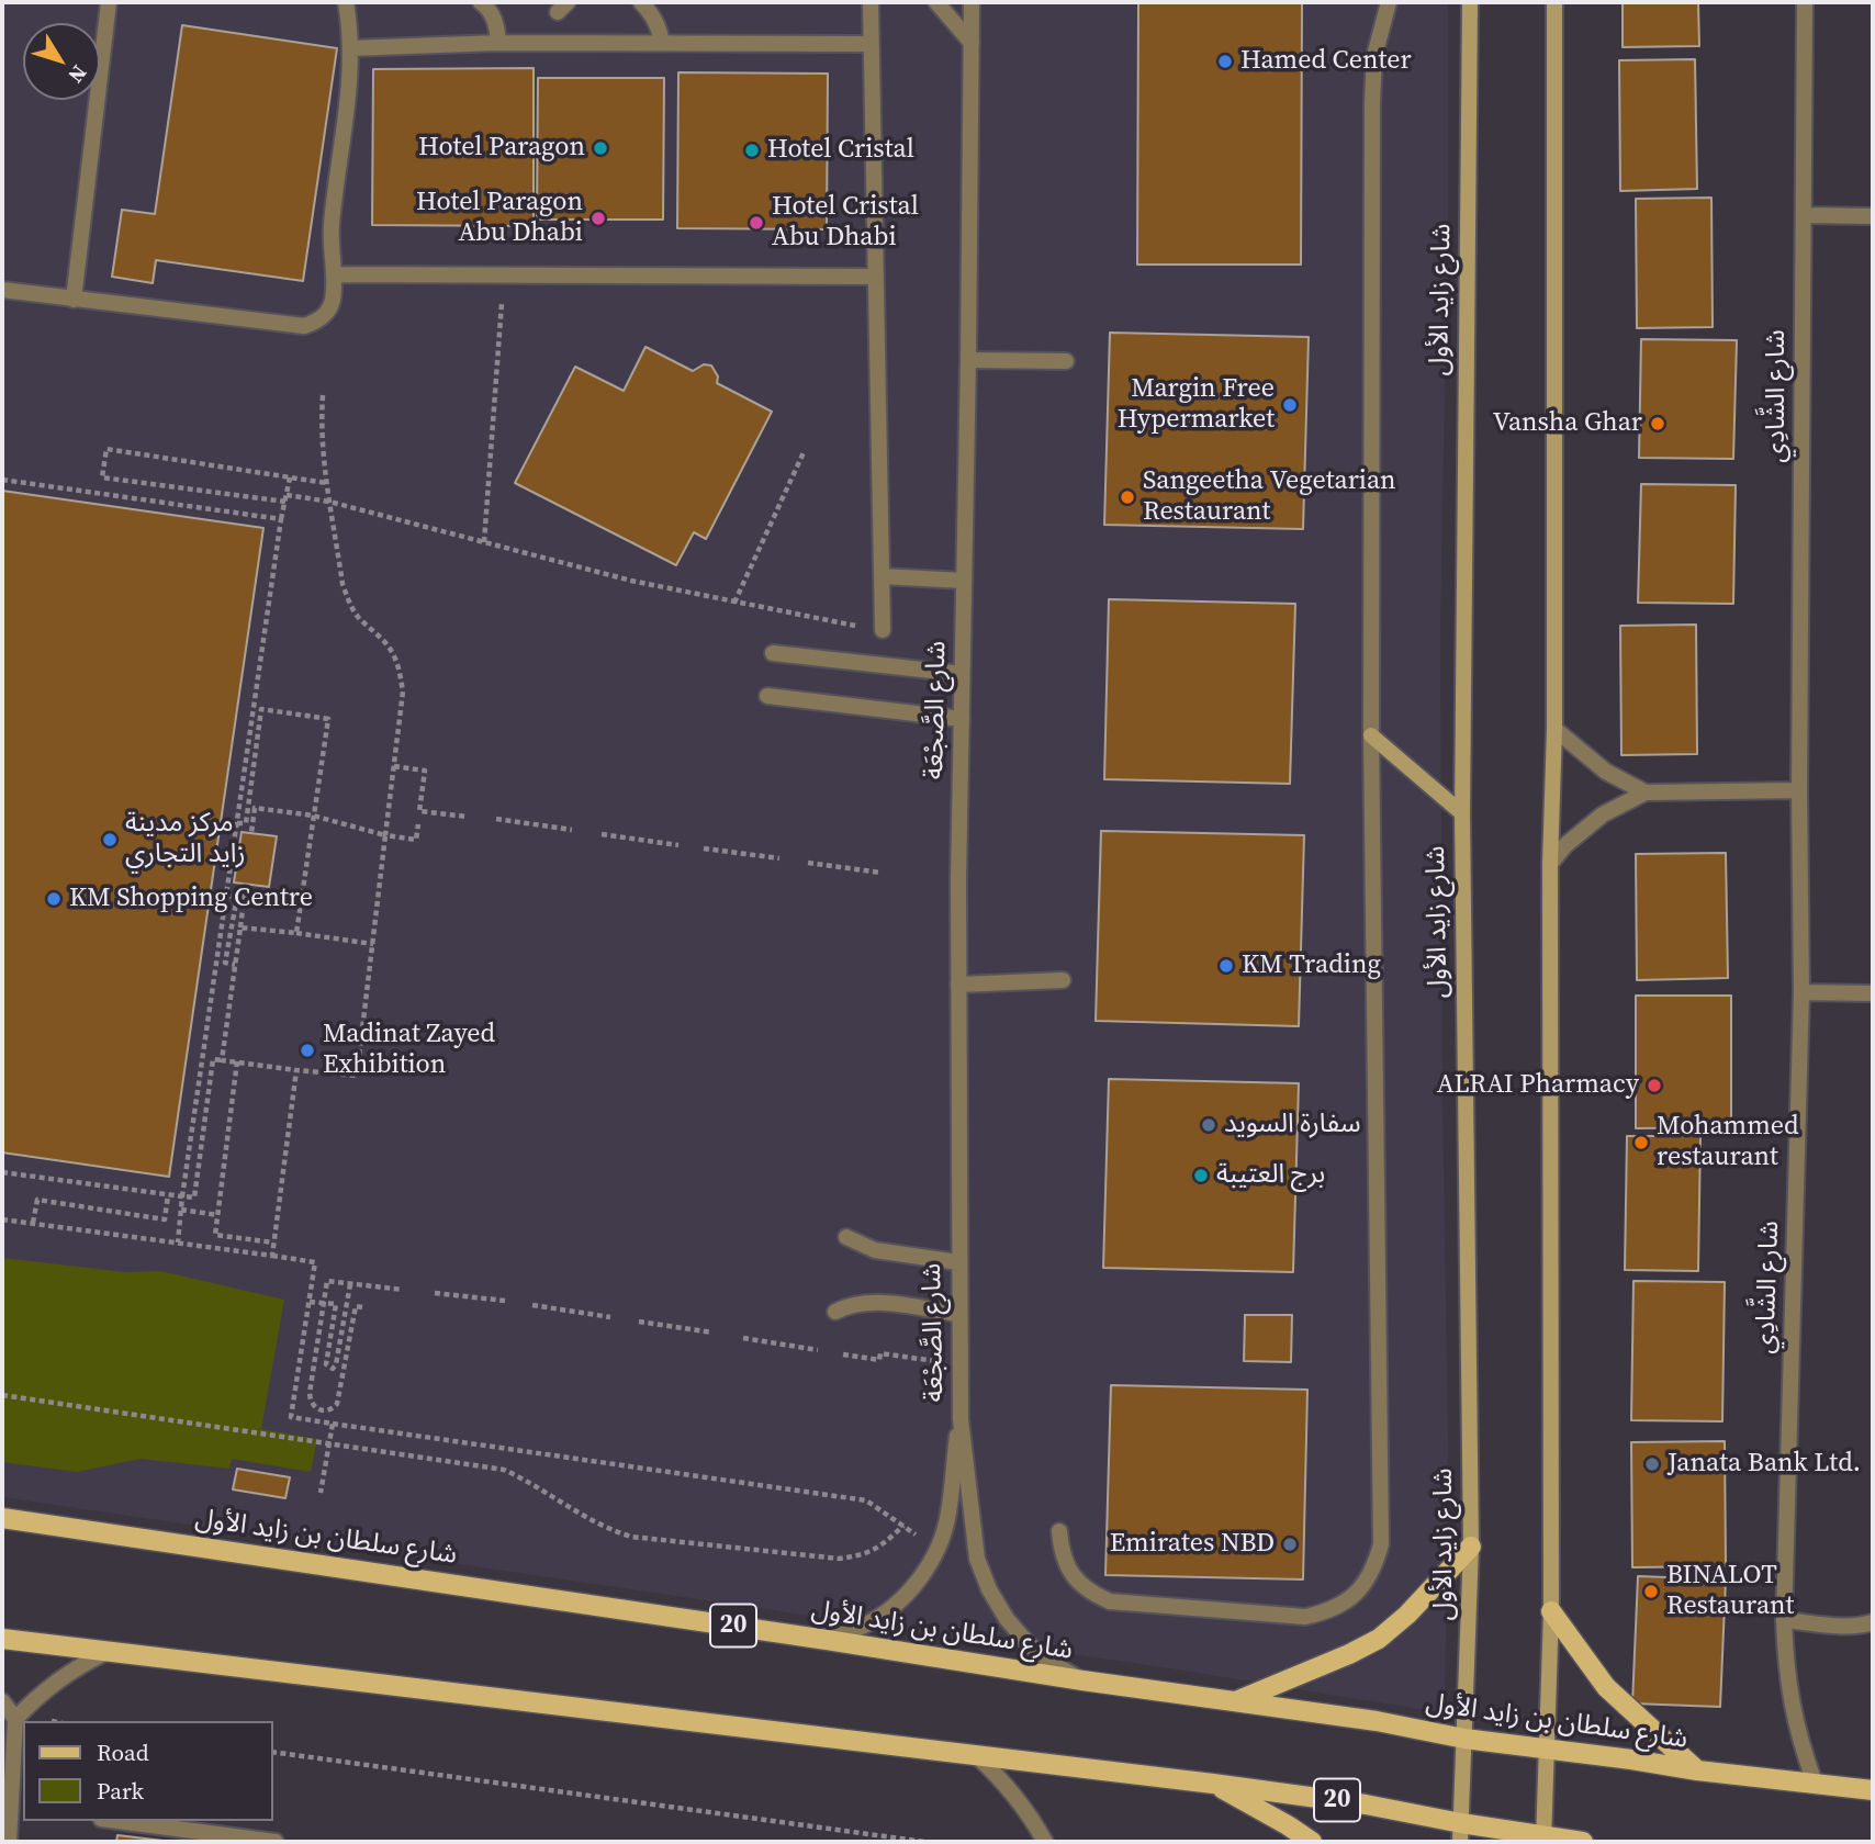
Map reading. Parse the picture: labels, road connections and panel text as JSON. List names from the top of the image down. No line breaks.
{"streets":{"main road":["شارع زايد الأول","شارع سلطان بن زايد الأول","20"],"street":["شارع الشَّادِي","شارع الصَّجْعَة"]},"crossings":[["شارع زايد الأول","شارع سلطان بن زايد الأول"],["شارع زايد الأول","20"],["شارع الشَّادِي","شارع سلطان بن زايد الأول"],["شارع الصَّجْعَة","شارع سلطان بن زايد الأول"]],"places":["Hamed Center","Hotel Paragon","Hotel Cristal","Hotel Paragon Abu Dhabi","Hotel Cristal Abu Dhabi","Margin Free Hypermarket","Vansha Ghar","Sangeetha Vegetarian Restaurant","مركز مدينة زايد التجاري","KM Shopping Centre","KM Trading","Madinat Zayed Exhibition","ALRAI Pharmacy","سفارة السويد","Mohammed restaurant","برج العتيبة","Janata Bank Ltd.","Emirates NBD","BINALOT Restaurant"],"legend":["Road","Park"],"north":"bottom right"}
